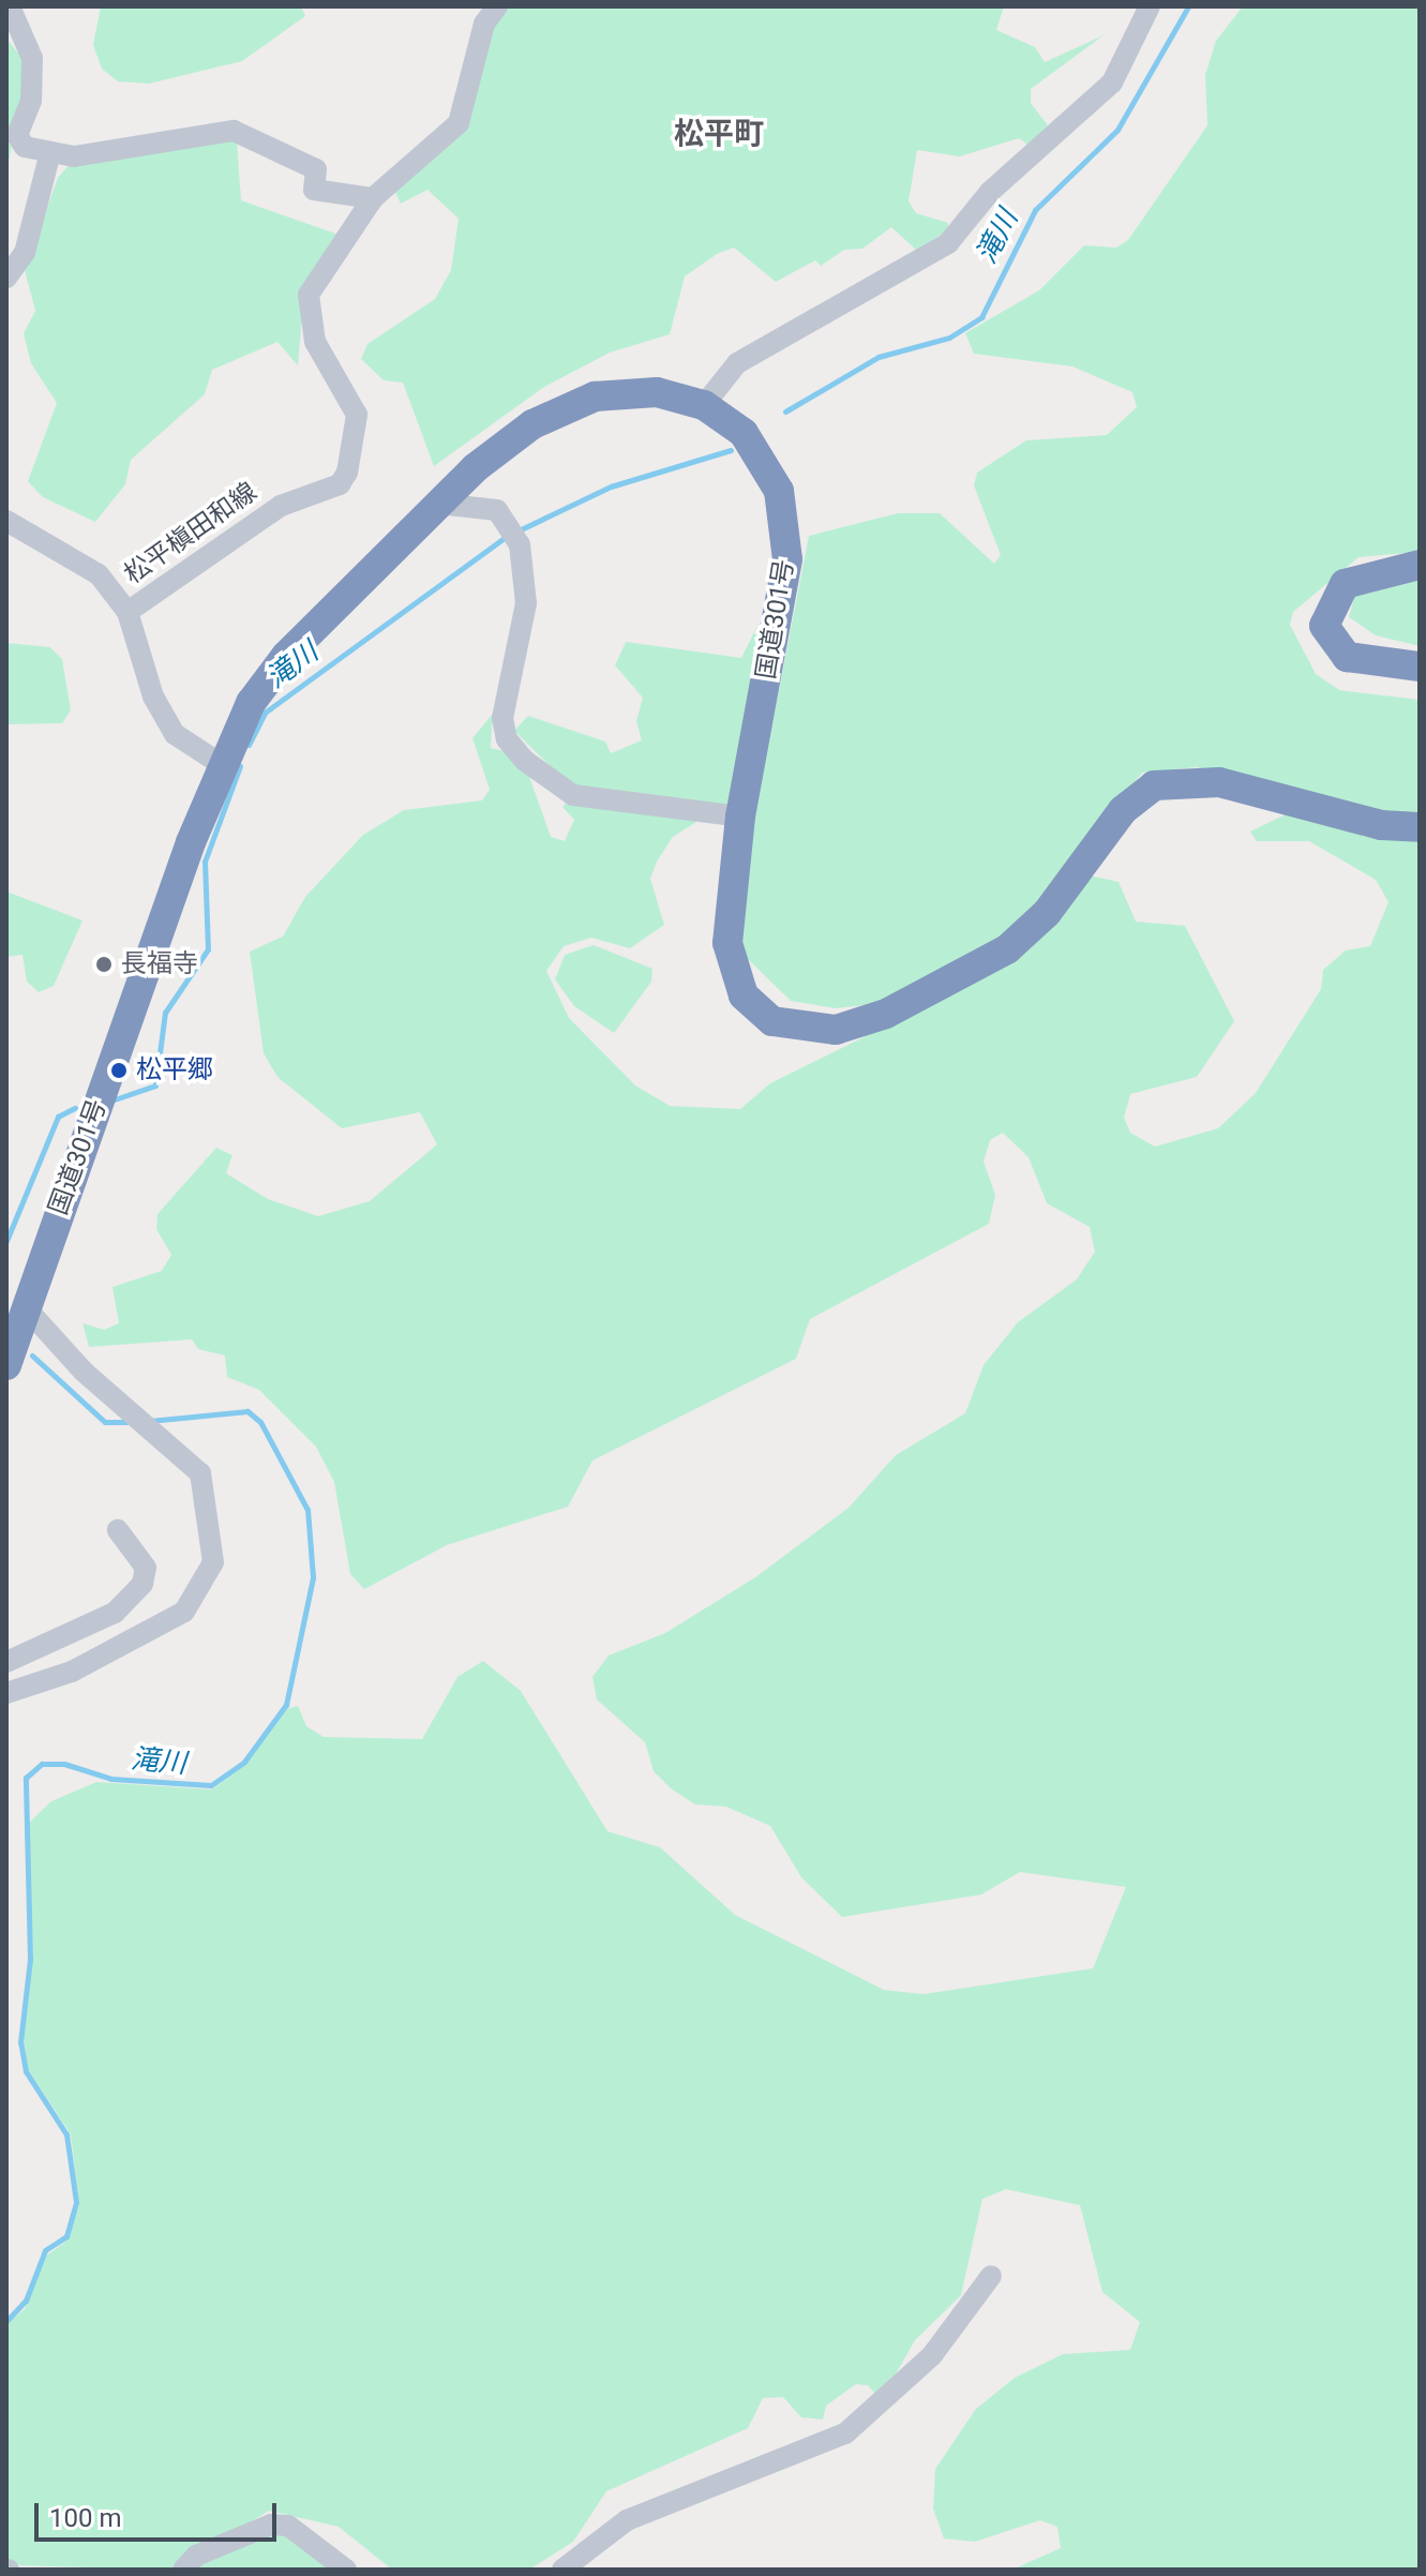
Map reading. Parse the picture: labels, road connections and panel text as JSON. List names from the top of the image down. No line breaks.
{"streets":{"highway":["国道301号"],"street":["松平槇田和線"]},"districts":["松平町"],"water":["滝川"],"places":["長福寺","松平郷"],"scale_bar":"100 m"}
